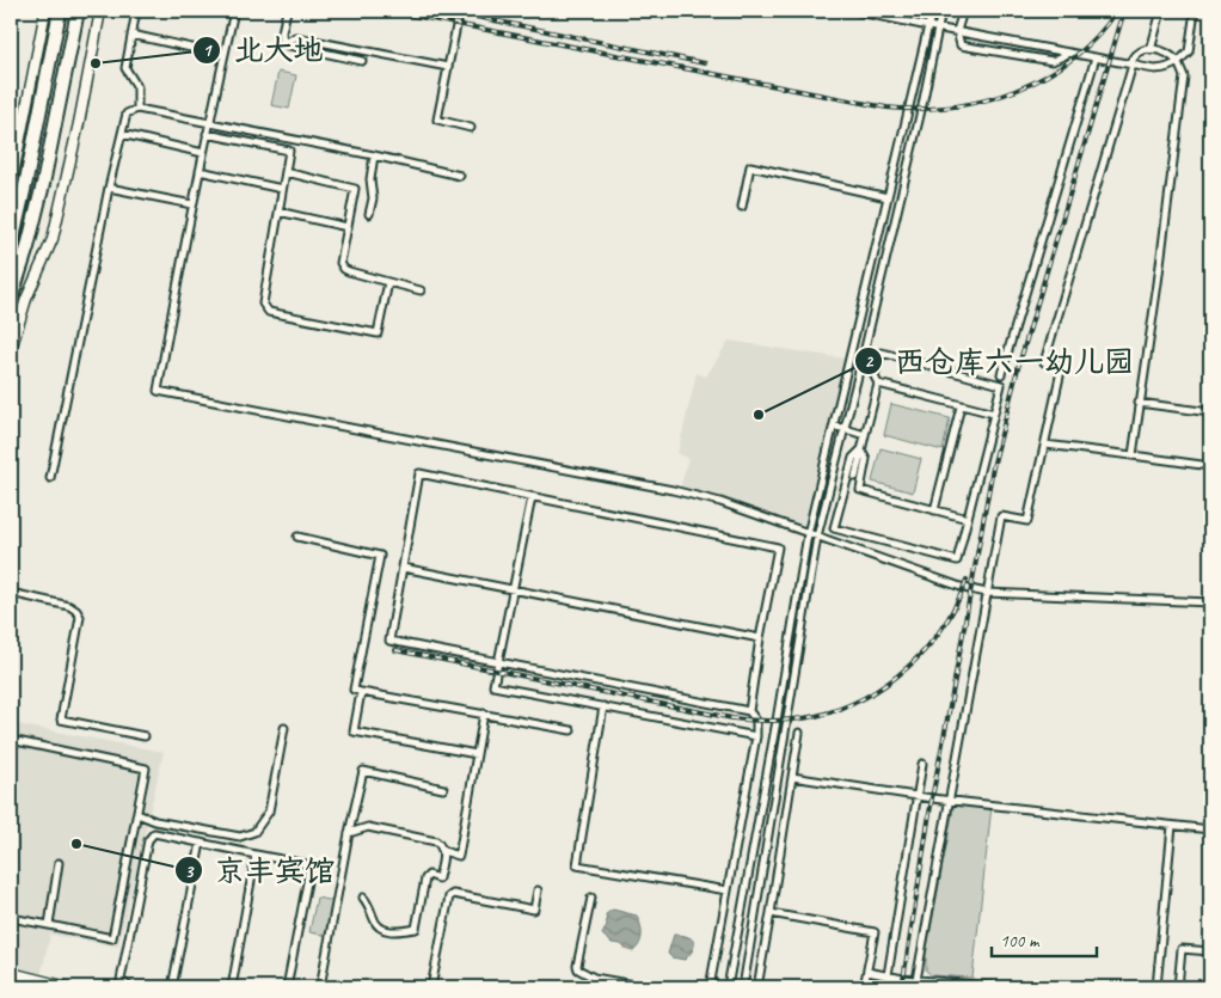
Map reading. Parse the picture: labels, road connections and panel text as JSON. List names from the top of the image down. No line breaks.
{"places":["北大地","西仓库六一幼儿园","京丰宾馆"],"scale_bar":"100 m"}
